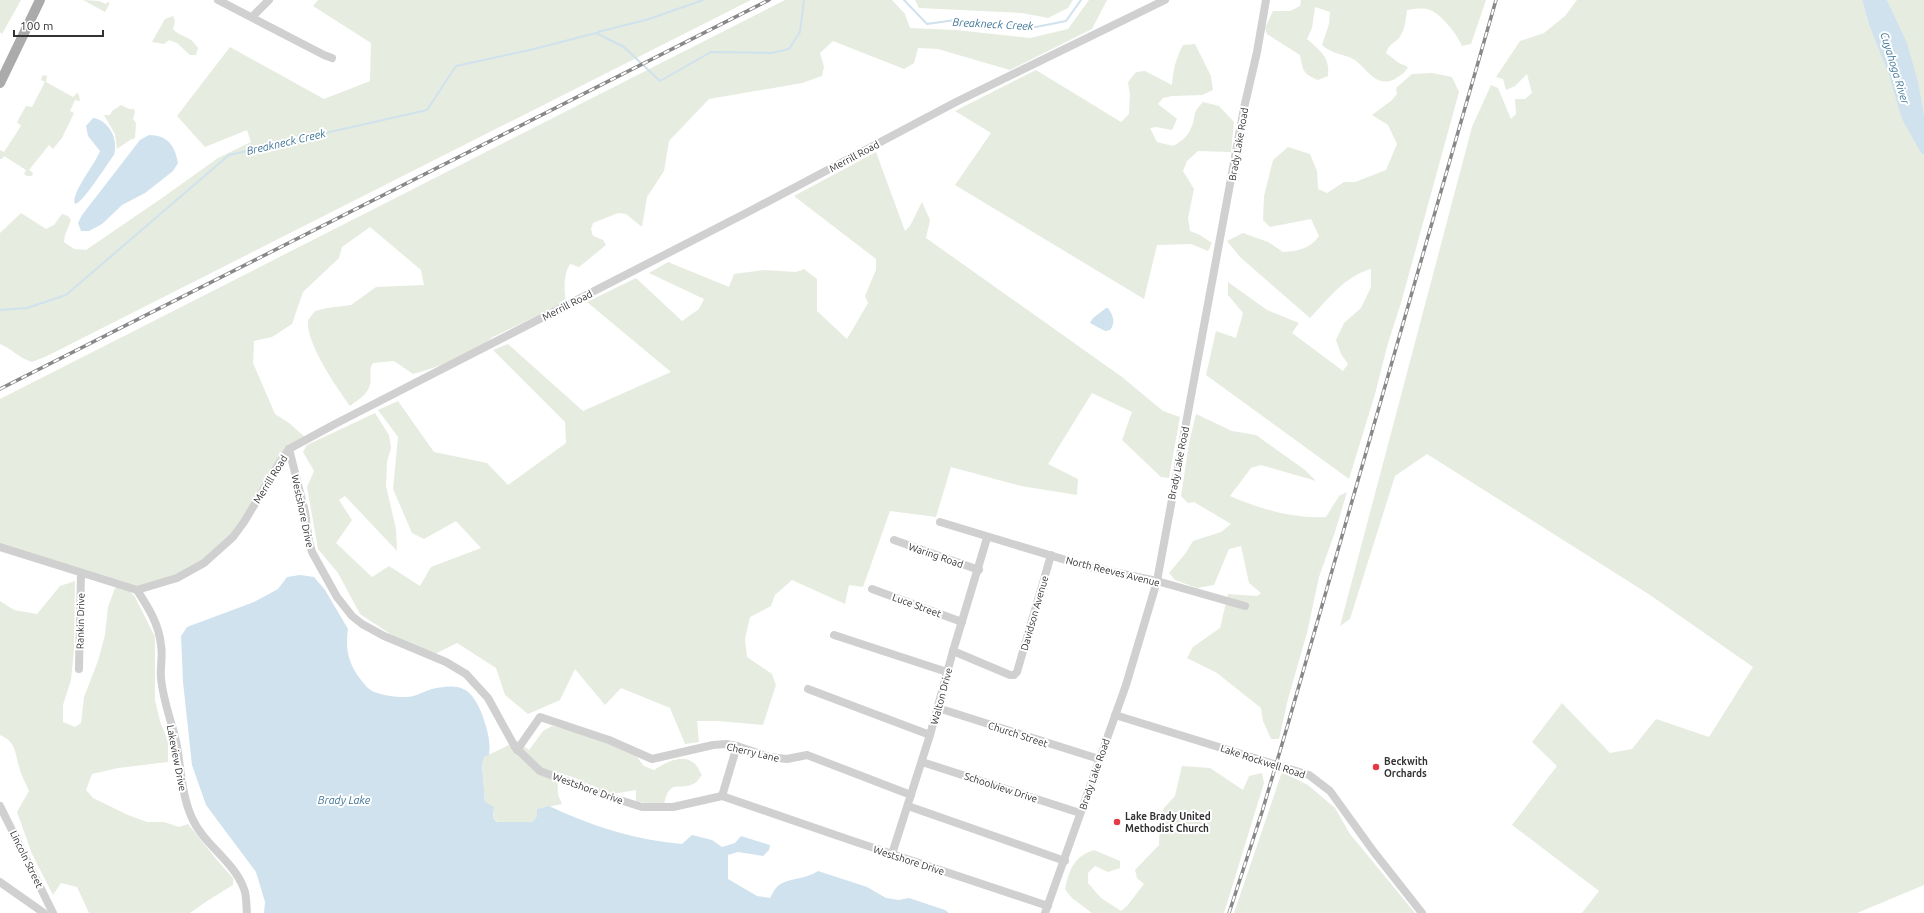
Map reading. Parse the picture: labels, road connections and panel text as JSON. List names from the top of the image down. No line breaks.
{"streets":{"street":["Brady Lake Road","Merrill Road","Westshore Drive","Waring Road","North Reeves Avenue","Luce Street","Davidson Avenue","Rankin Drive","Walton Drive","Church Street","Cherry Lane","Lakeview Drive","Lake Rockwell Road","Schoolview Drive","Lincoln Street"]},"crossings":[["Brady Lake Road","Westshore Drive"],["Brady Lake Road","North Reeves Avenue"],["Brady Lake Road","Church Street"],["Brady Lake Road","Lake Rockwell Road"],["Brady Lake Road","Schoolview Drive"],["Merrill Road","Westshore Drive"],["Merrill Road","Lakeview Drive"],["Westshore Drive","Walton Drive"],["Westshore Drive","Cherry Lane"],["Waring Road","Walton Drive"],["North Reeves Avenue","Davidson Avenue"],["North Reeves Avenue","Walton Drive"],["Luce Street","Walton Drive"],["Davidson Avenue","Walton Drive"],["Walton Drive","Church Street"],["Walton Drive","Cherry Lane"],["Walton Drive","Schoolview Drive"]],"water":["Breakneck Creek","Cuyahoga River","Brady Lake"],"places":["Beckwith Orchards","Lake Brady United Methodist Church"],"scale_bar":"100 m"}
